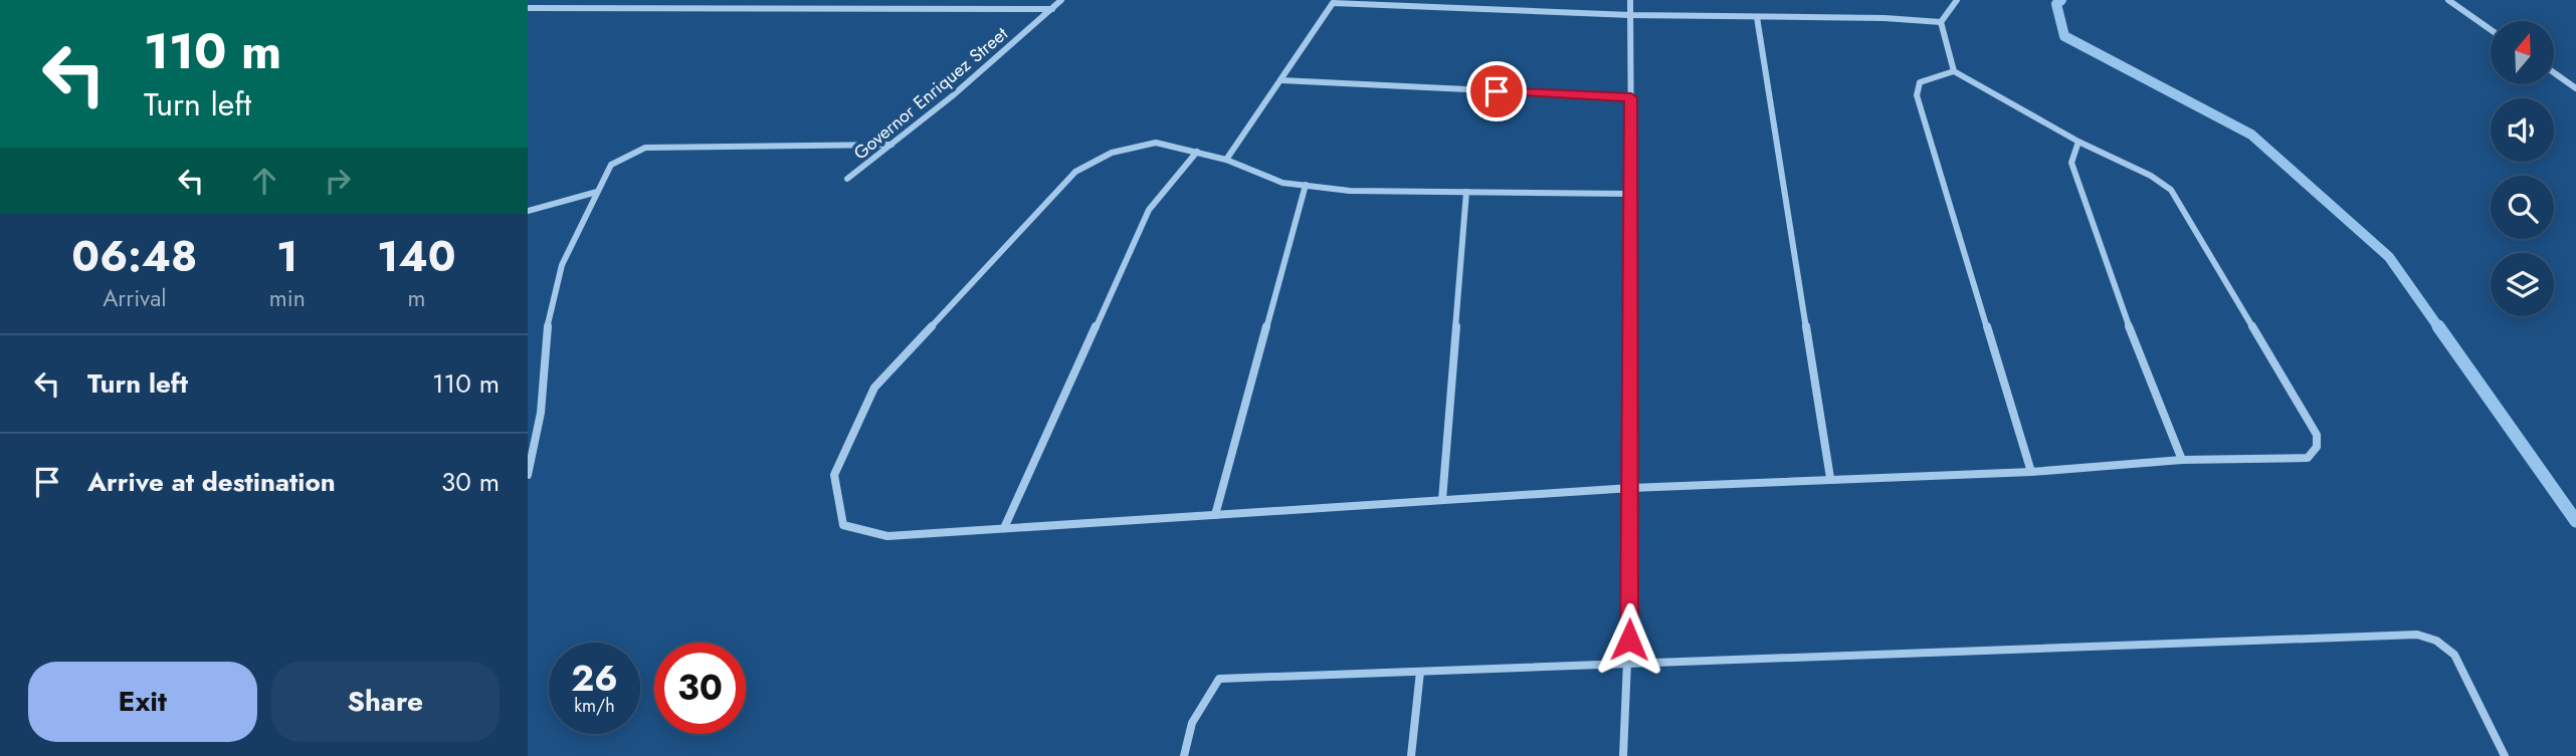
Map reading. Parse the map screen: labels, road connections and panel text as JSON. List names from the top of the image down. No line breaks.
{"streets":{"street":["Governor Enriquez Street"]},"north":"top","page":{"turn":["110 m","Turn left"],"eta":["06:48","Arrival","1","min","140","m"],"list":[{"name":"Turn left","value":"110 m"},{"name":"Arrive at destination","value":"30 m"}],"speed":"26 km/h","limit":"30","buttons":["Exit","Share"]}}
